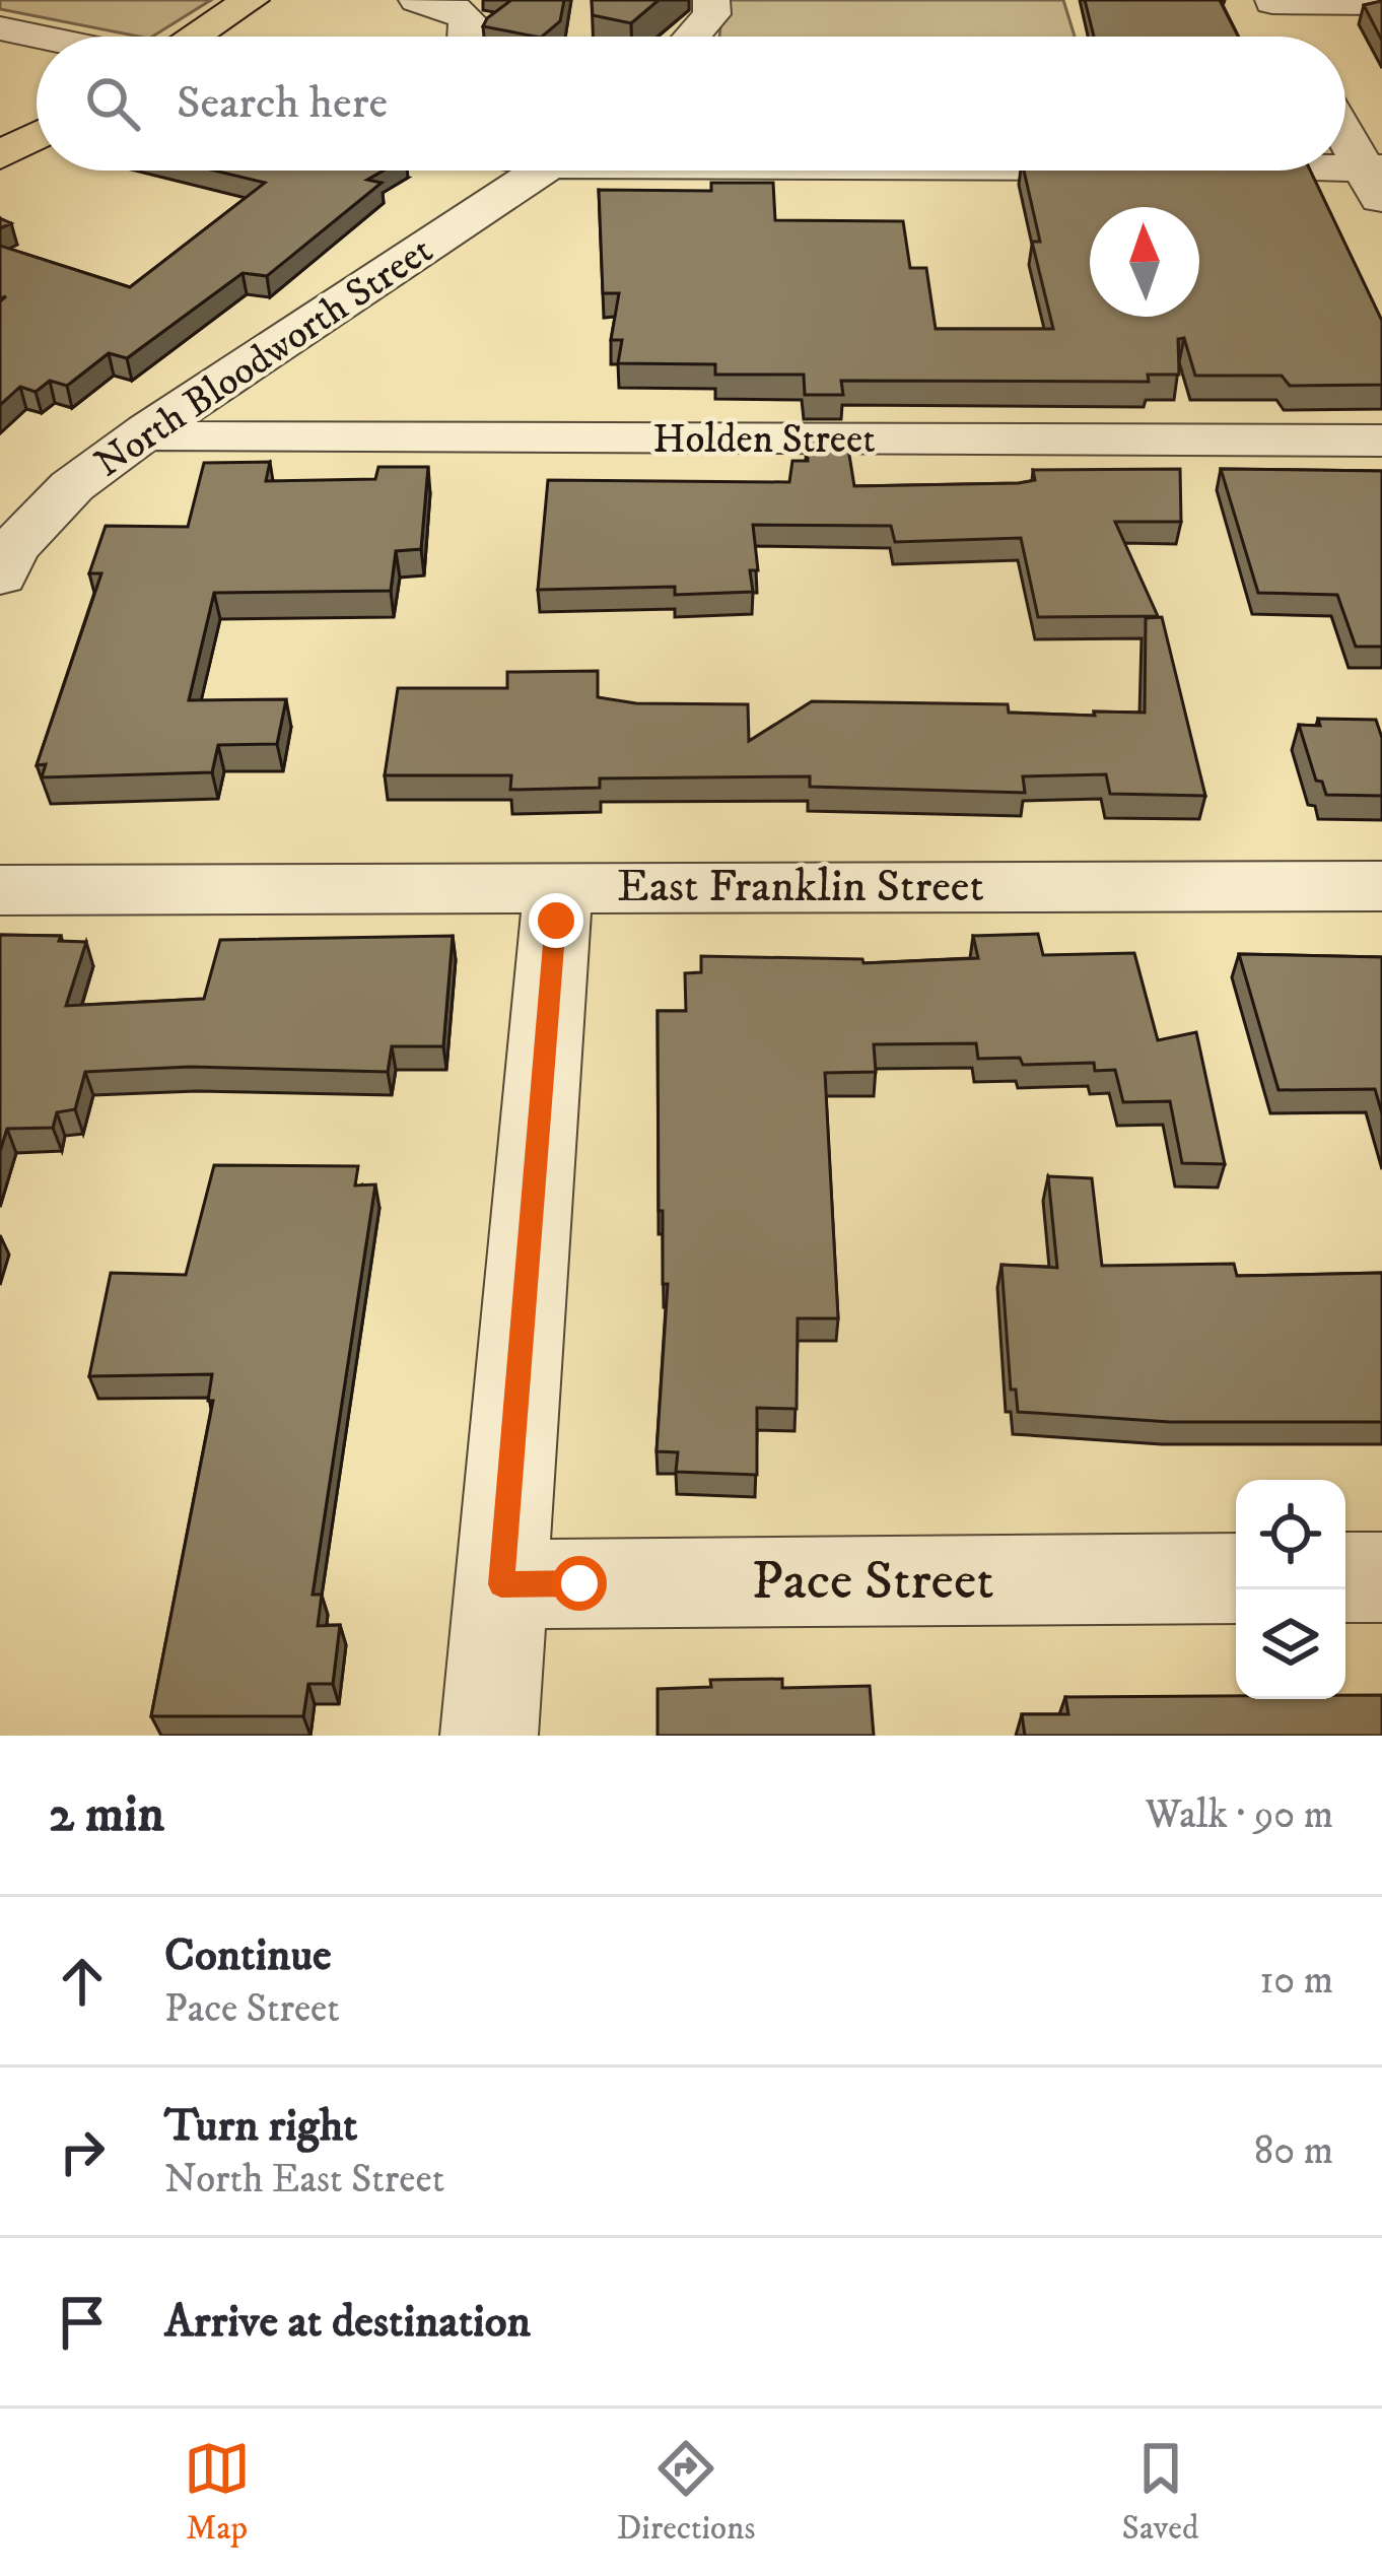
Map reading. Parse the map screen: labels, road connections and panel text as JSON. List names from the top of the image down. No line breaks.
{"streets":{"street":["North Bloodworth Street","Holden Street","East Franklin Street","Pace Street"]},"crossings":[["North Bloodworth Street","Holden Street"]],"north":"top","page":{"search":"Search here","heading":["2 min","Walk · 90 m"],"list":[["Continue","Pace Street","10 m"],["Turn right","North East Street","80 m"],"Arrive at destination"],"nav":["Map","Directions","Saved"]}}
